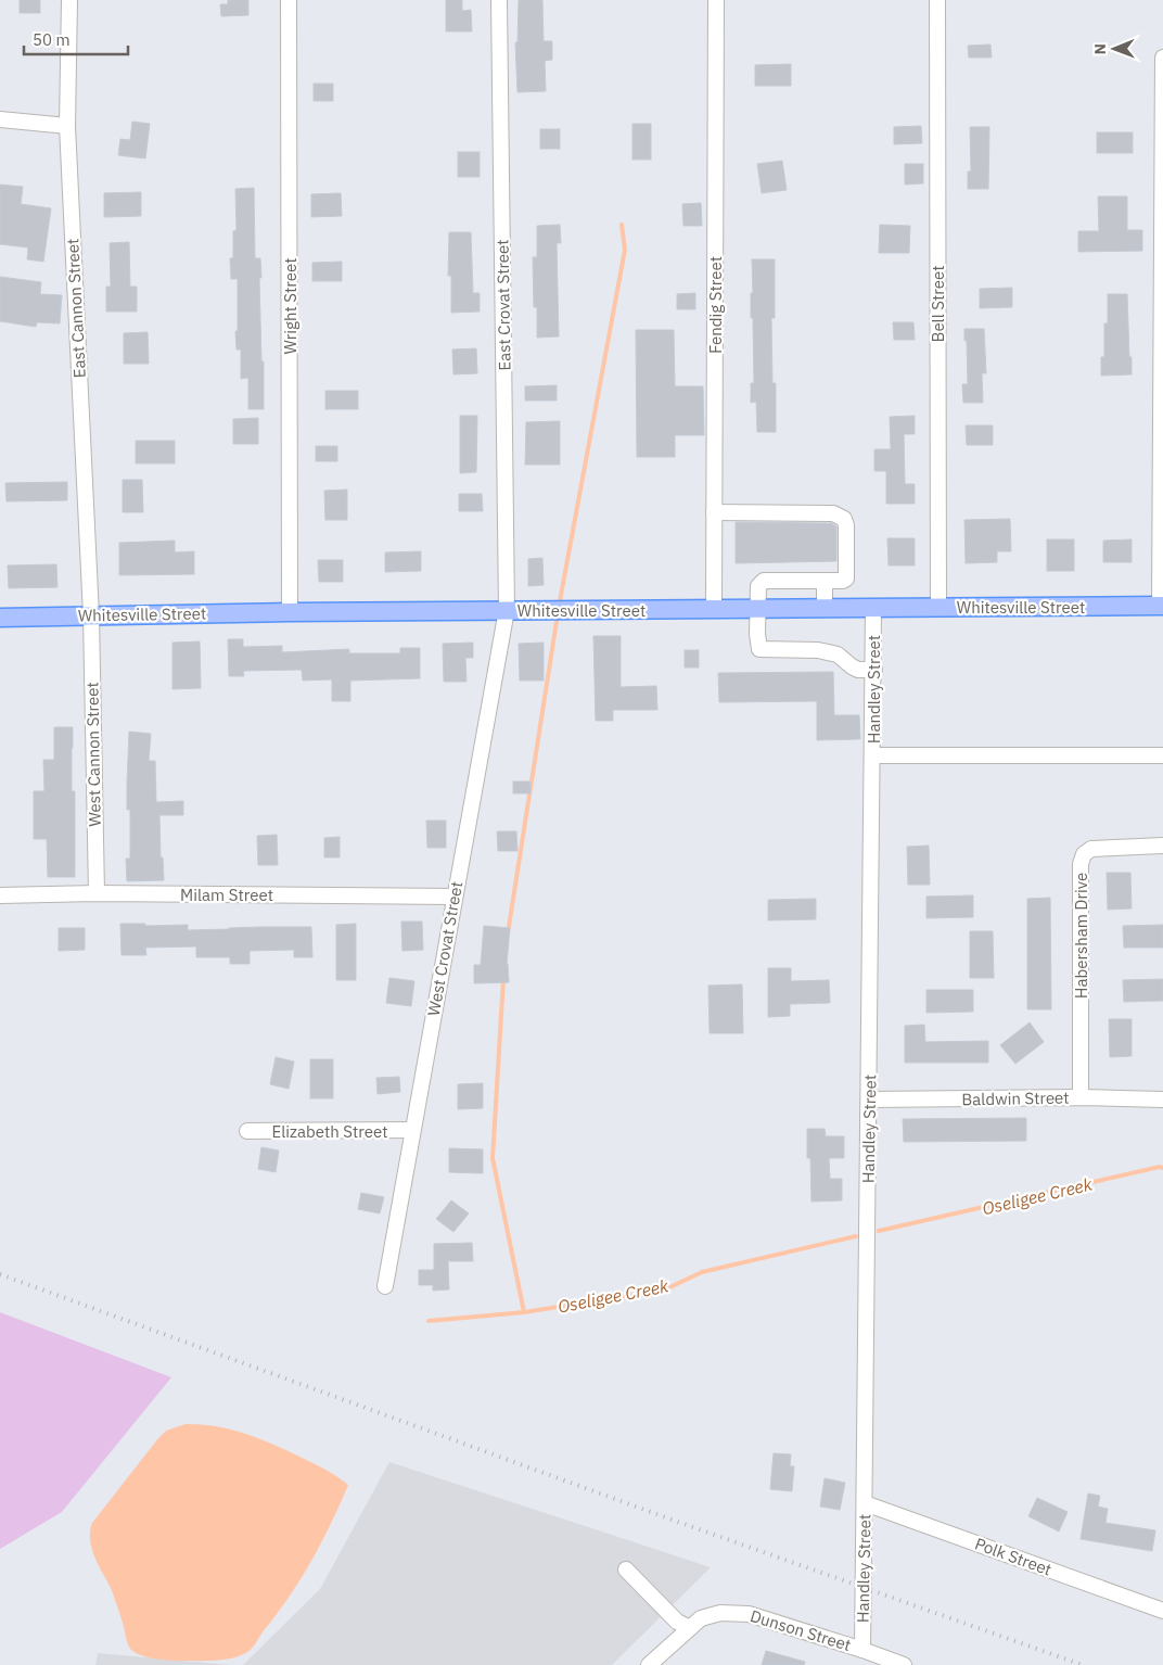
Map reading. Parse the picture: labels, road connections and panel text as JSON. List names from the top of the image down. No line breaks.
{"streets":{"main road":["Whitesville Street"],"street":["Bell Street","East Crovat Street","Fendig Street","Wright Street","East Cannon Street","Handley Street","West Cannon Street","Milam Street","Habersham Drive","West Crovat Street","Baldwin Street","Elizabeth Street","Polk Street","Dunson Street"]},"crossings":[["Bell Street","Whitesville Street"],["East Crovat Street","Whitesville Street"],["East Crovat Street","West Crovat Street"],["Fendig Street","Whitesville Street"],["Wright Street","Whitesville Street"],["East Cannon Street","Whitesville Street"],["East Cannon Street","West Cannon Street"],["Whitesville Street","Handley Street"],["Whitesville Street","West Cannon Street"],["Whitesville Street","West Crovat Street"],["Handley Street","Baldwin Street"],["Handley Street","Polk Street"],["Handley Street","Dunson Street"],["West Cannon Street","Milam Street"],["Milam Street","West Crovat Street"],["Habersham Drive","Baldwin Street"],["West Crovat Street","Elizabeth Street"]],"water":["Oseligee Creek"],"scale_bar":"50 m","north":"left"}
